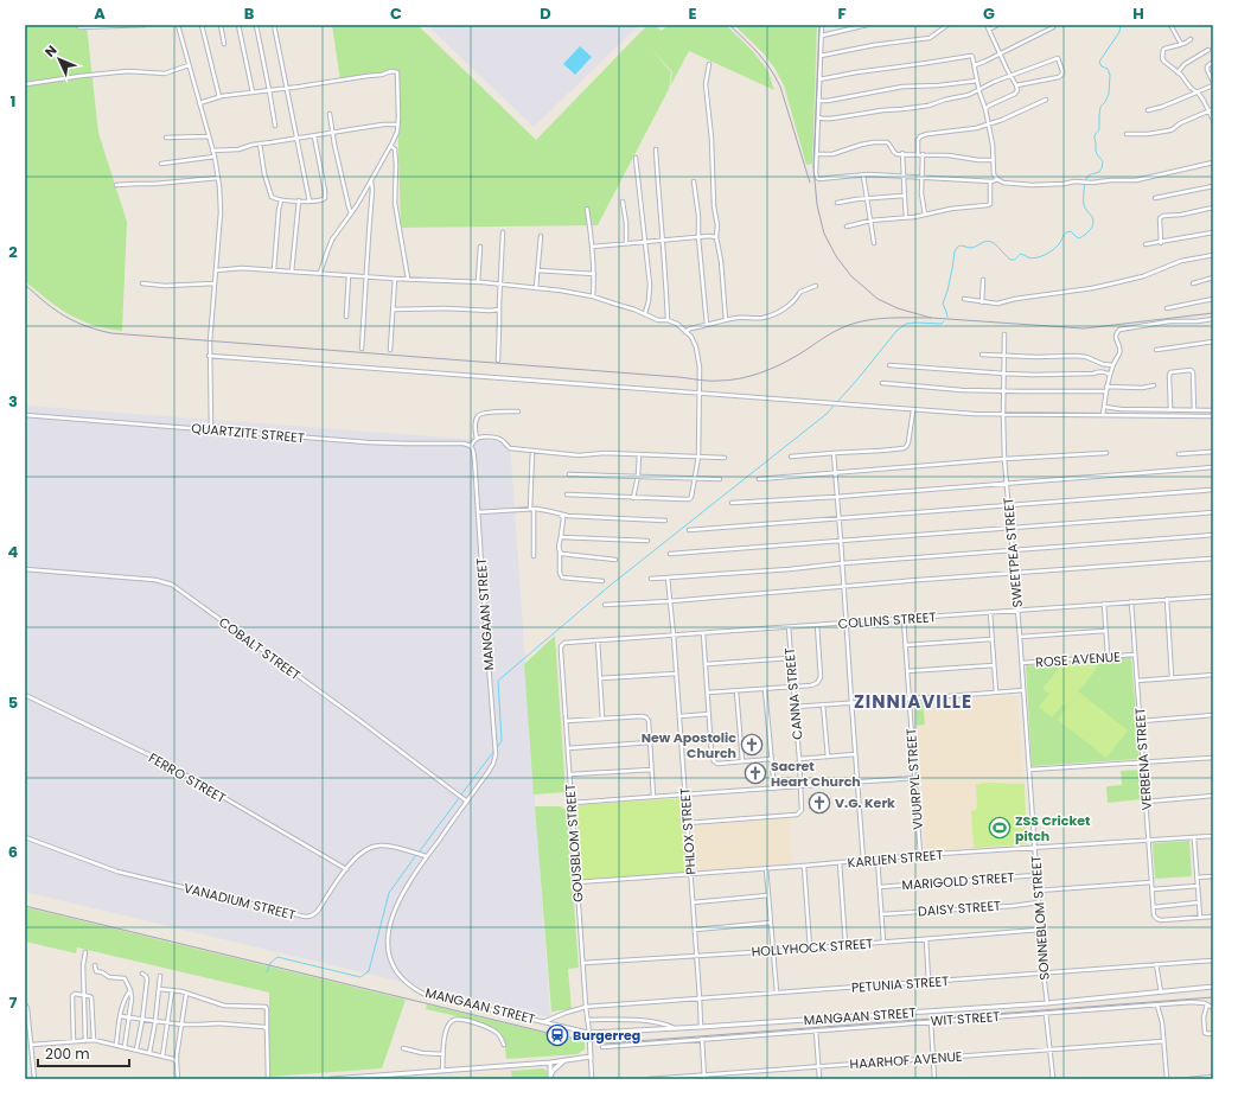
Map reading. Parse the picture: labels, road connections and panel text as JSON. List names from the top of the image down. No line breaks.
{"streets":{"street":["QUARTZITE STREET","SWEETPEA STREET","MANGAAN STREET","COLLINS STREET","COBALT STREET","ROSE AVENUE","CANNA STREET","VERBENA STREET","FERRO STREET","VUURPYL STREET","PHLOX STREET","GOUSBLOM STREET","KARLIEN STREET","MARIGOLD STREET","VANADIUM STREET","DAISY STREET","SONNEBLOM STREET","HOLLYHOCK STREET","PETUNIA STREET","WIT STREET","HAARHOF AVENUE"]},"crossings":[["QUARTZITE STREET","MANGAAN STREET"],["SWEETPEA STREET","COLLINS STREET"],["SWEETPEA STREET","ROSE AVENUE"],["SWEETPEA STREET","SONNEBLOM STREET"],["MANGAAN STREET","COBALT STREET"],["MANGAAN STREET","PHLOX STREET"],["MANGAAN STREET","GOUSBLOM STREET"],["MANGAAN STREET","VANADIUM STREET"],["MANGAAN STREET","SONNEBLOM STREET"],["MANGAAN STREET","PETUNIA STREET"],["COLLINS STREET","CANNA STREET"],["COLLINS STREET","VERBENA STREET"],["COLLINS STREET","VUURPYL STREET"],["COLLINS STREET","PHLOX STREET"],["COLLINS STREET","GOUSBLOM STREET"],["ROSE AVENUE","VERBENA STREET"],["CANNA STREET","PHLOX STREET"],["VERBENA STREET","KARLIEN STREET"],["FERRO STREET","VANADIUM STREET"],["VUURPYL STREET","KARLIEN STREET"],["PHLOX STREET","KARLIEN STREET"],["PHLOX STREET","HOLLYHOCK STREET"],["PHLOX STREET","PETUNIA STREET"],["GOUSBLOM STREET","KARLIEN STREET"],["GOUSBLOM STREET","HOLLYHOCK STREET"],["GOUSBLOM STREET","PETUNIA STREET"],["KARLIEN STREET","SONNEBLOM STREET"],["MARIGOLD STREET","SONNEBLOM STREET"],["DAISY STREET","SONNEBLOM STREET"],["SONNEBLOM STREET","HOLLYHOCK STREET"],["SONNEBLOM STREET","PETUNIA STREET"]],"districts":["ZINNIAVILLE"],"places":{"church":["New Apostolic Church","Sacret Heart Church","V.G. Kerk"],"sports":["ZSS Cricket pitch"],"station":["Burgerreg"]},"scale_bar":"200 m","north":"top left","grid":{"columns":["A","B","C","D","E","F","G","H"],"rows":["1","2","3","4","5","6","7"]}}
